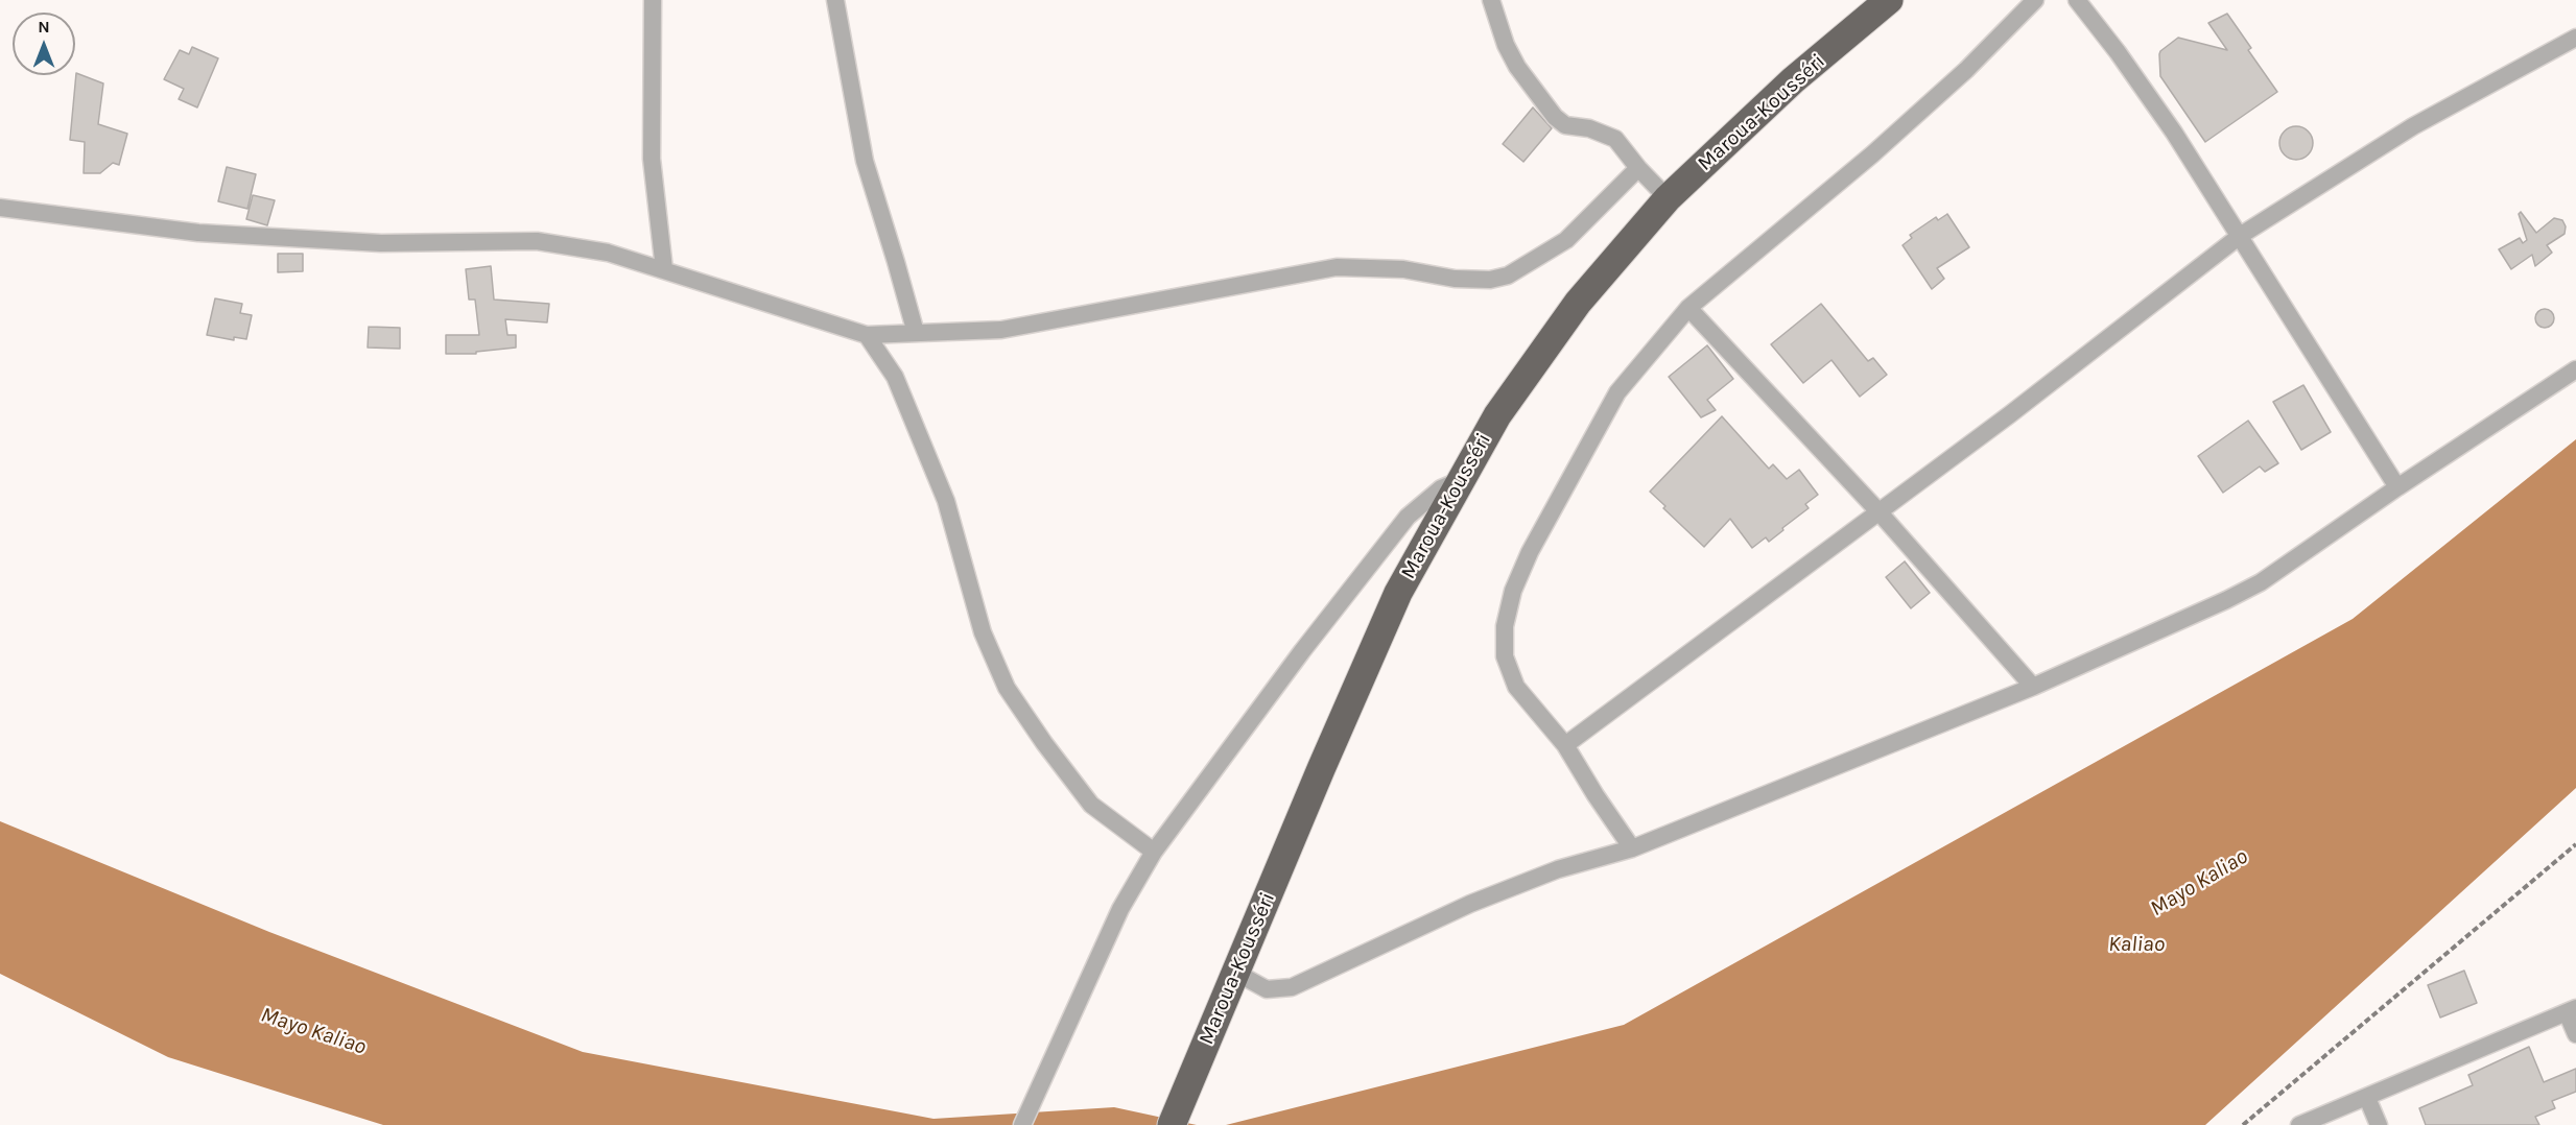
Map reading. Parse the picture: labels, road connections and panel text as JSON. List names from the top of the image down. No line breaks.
{"streets":{"highway":["Maroua-Kousséri"]},"water":["Mayo Kaliao","Kaliao"],"north":"top"}
